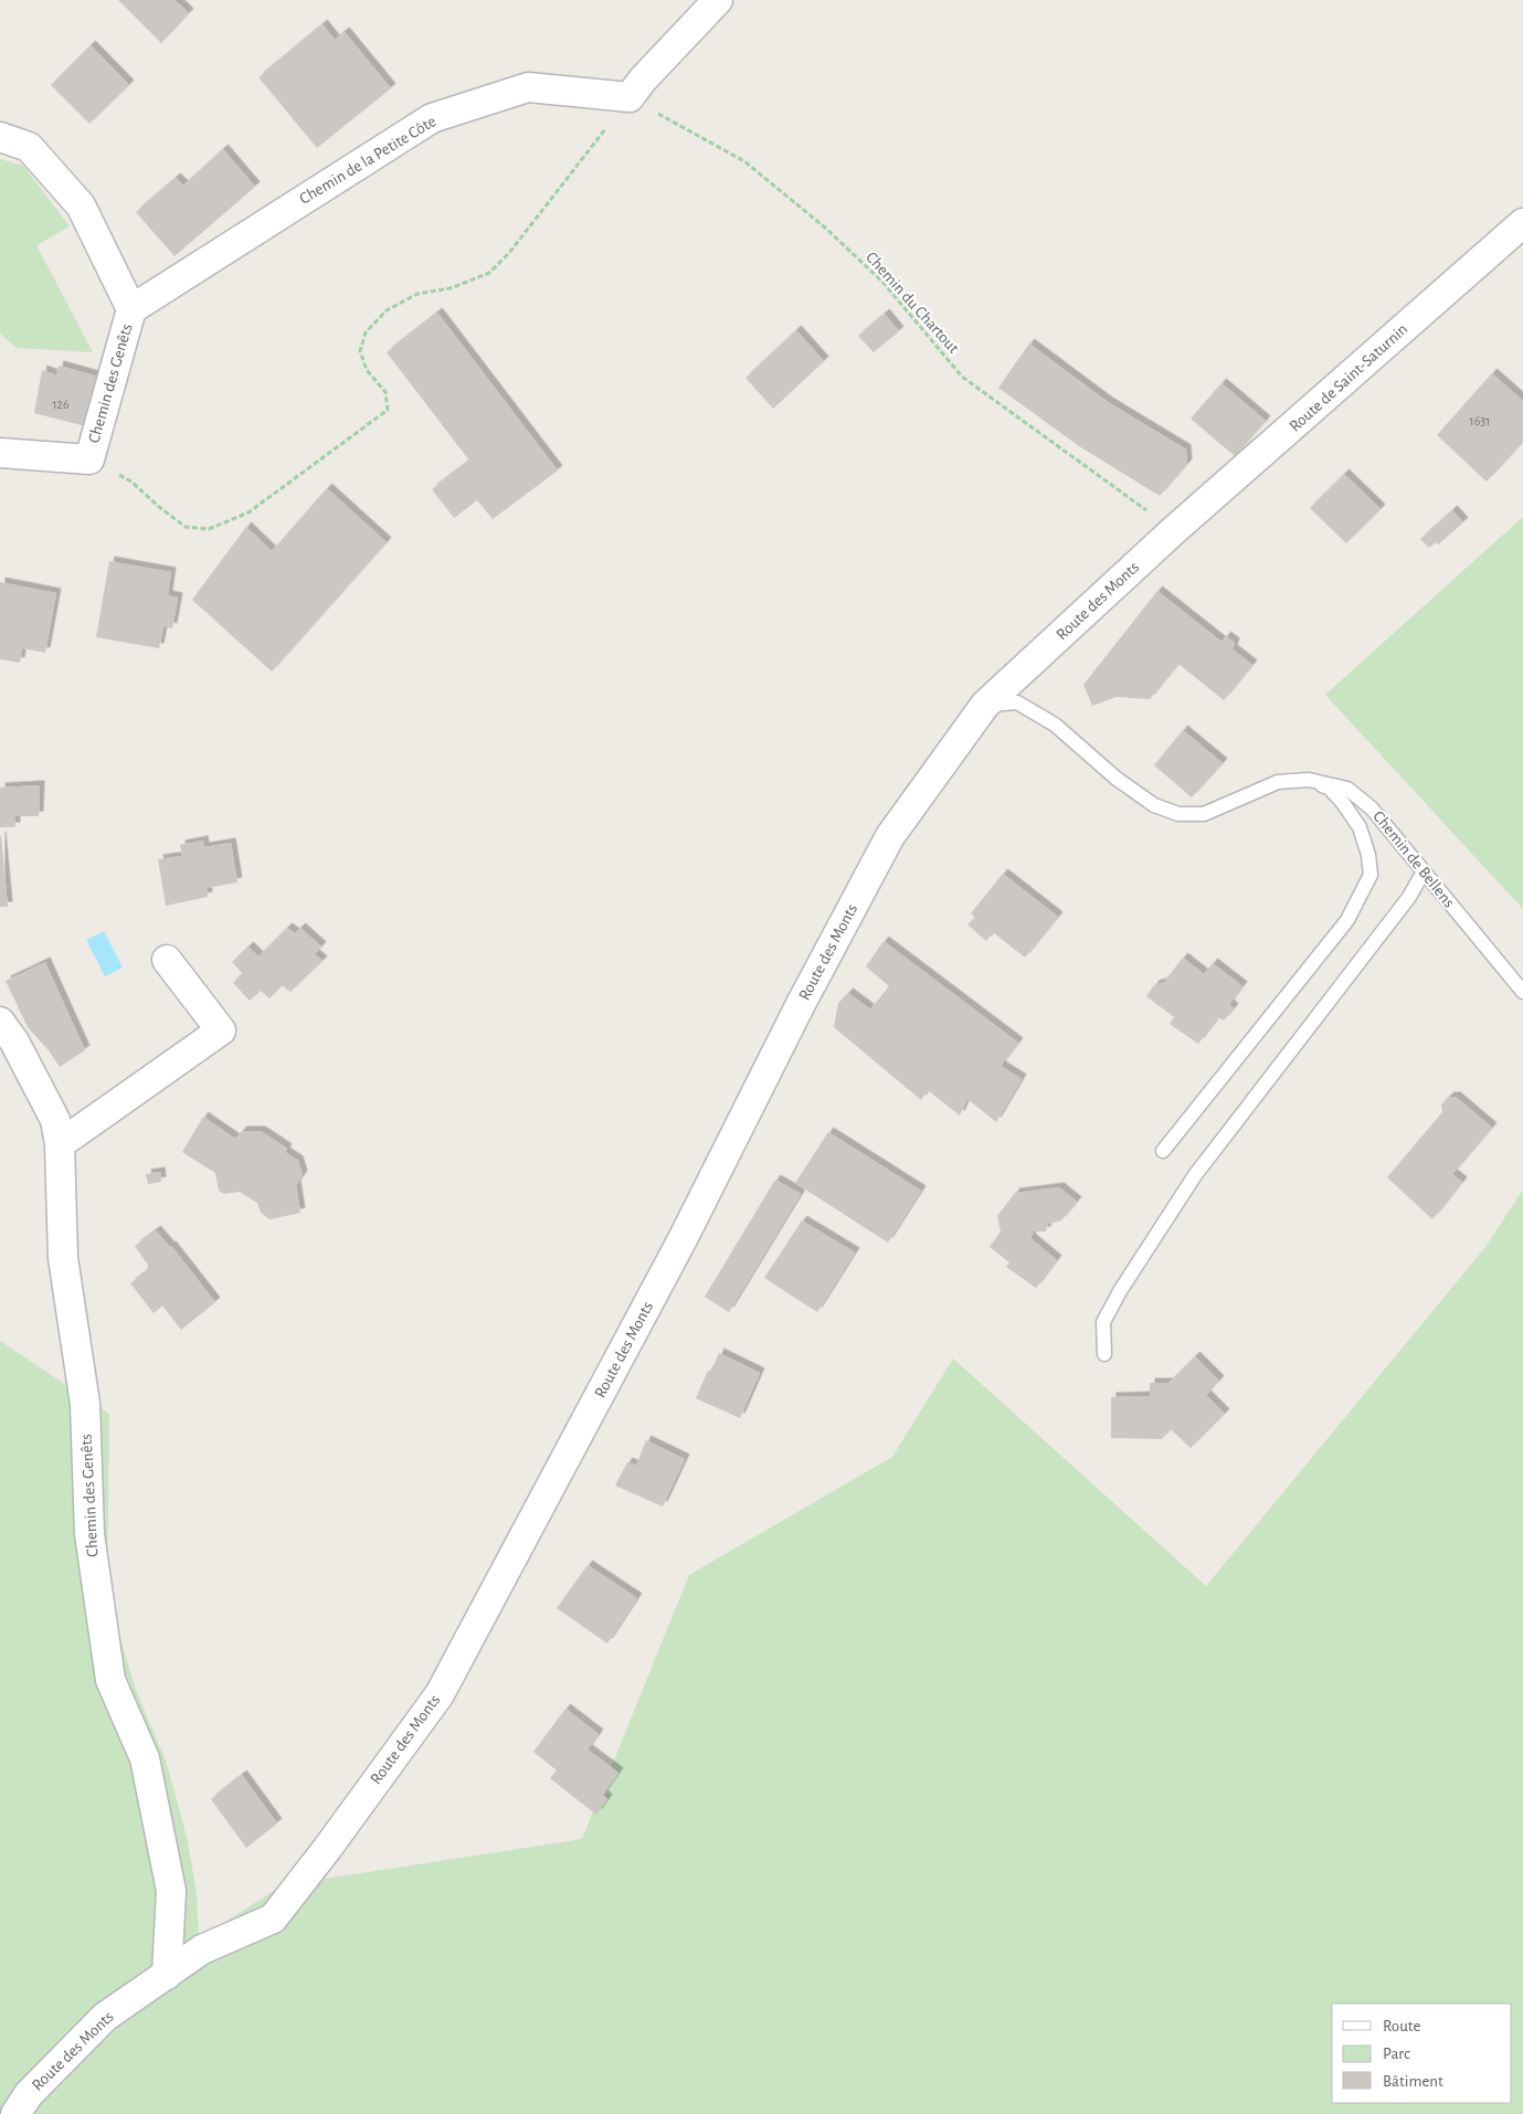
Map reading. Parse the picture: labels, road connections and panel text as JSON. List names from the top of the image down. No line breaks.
{"streets":{"street":["Chemin de la Petite Côte","Route de Saint-Saturnin","Chemin des Genêts","Route des Monts"],"lane":["Chemin de Bellens"],"path":["Chemin du Chartout"]},"crossings":[["Chemin de la Petite Côte","Chemin du Chartout"],["Chemin de la Petite Côte","Chemin des Genêts"],["Chemin du Chartout","Route de Saint-Saturnin"],["Chemin du Chartout","Route des Monts"],["Route de Saint-Saturnin","Route des Monts"],["Chemin des Genêts","Route des Monts"],["Route des Monts","Chemin de Bellens"]],"house_numbers":["126","1631"],"legend":["Route","Parc","Bâtiment"]}
